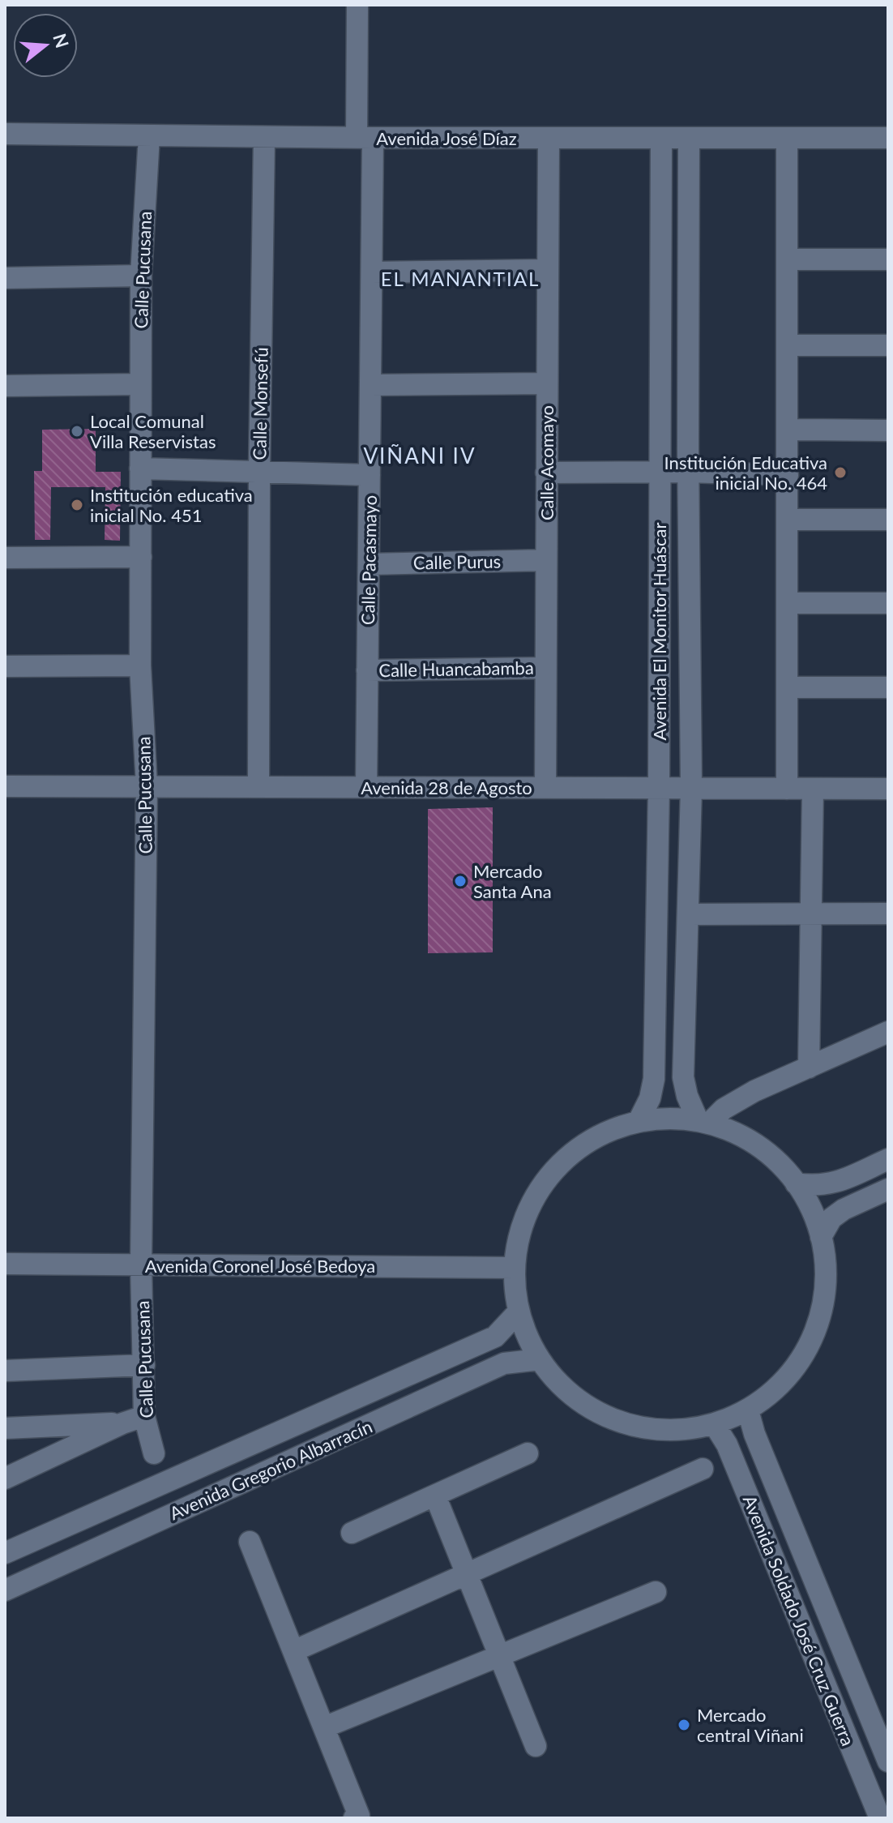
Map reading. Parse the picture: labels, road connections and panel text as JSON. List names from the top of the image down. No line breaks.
{"streets":{"street":["Avenida José Díaz","Calle Pucusana","Calle Monsefú","Calle Acomayo","Calle Pacasmayo","Calle Purus","Avenida El Monitor Huáscar","Calle Huancabamba","Avenida 28 de Agosto","Avenida Coronel José Bedoya","Avenida Gregorio Albarracín","Avenida Soldado José Cruz Guerra"]},"crossings":[["Avenida José Díaz","Calle Pucusana"],["Avenida José Díaz","Calle Monsefú"],["Avenida José Díaz","Calle Acomayo"],["Avenida José Díaz","Calle Pacasmayo"],["Avenida José Díaz","Avenida El Monitor Huáscar"],["Calle Pucusana","Avenida 28 de Agosto"],["Calle Pucusana","Avenida Coronel José Bedoya"],["Calle Monsefú","Avenida 28 de Agosto"],["Calle Acomayo","Calle Purus"],["Calle Acomayo","Calle Huancabamba"],["Calle Acomayo","Avenida 28 de Agosto"],["Calle Pacasmayo","Calle Purus"],["Calle Pacasmayo","Calle Huancabamba"],["Calle Pacasmayo","Avenida 28 de Agosto"],["Avenida El Monitor Huáscar","Avenida 28 de Agosto"]],"districts":["EL MANANTIAL","VIÑANI IV"],"places":["Local Comunal Villa Reservistas","Institución Educativa inicial No. 464","Institución educativa inicial No. 451","Mercado Santa Ana","Mercado central Viñani"],"north":"right"}
